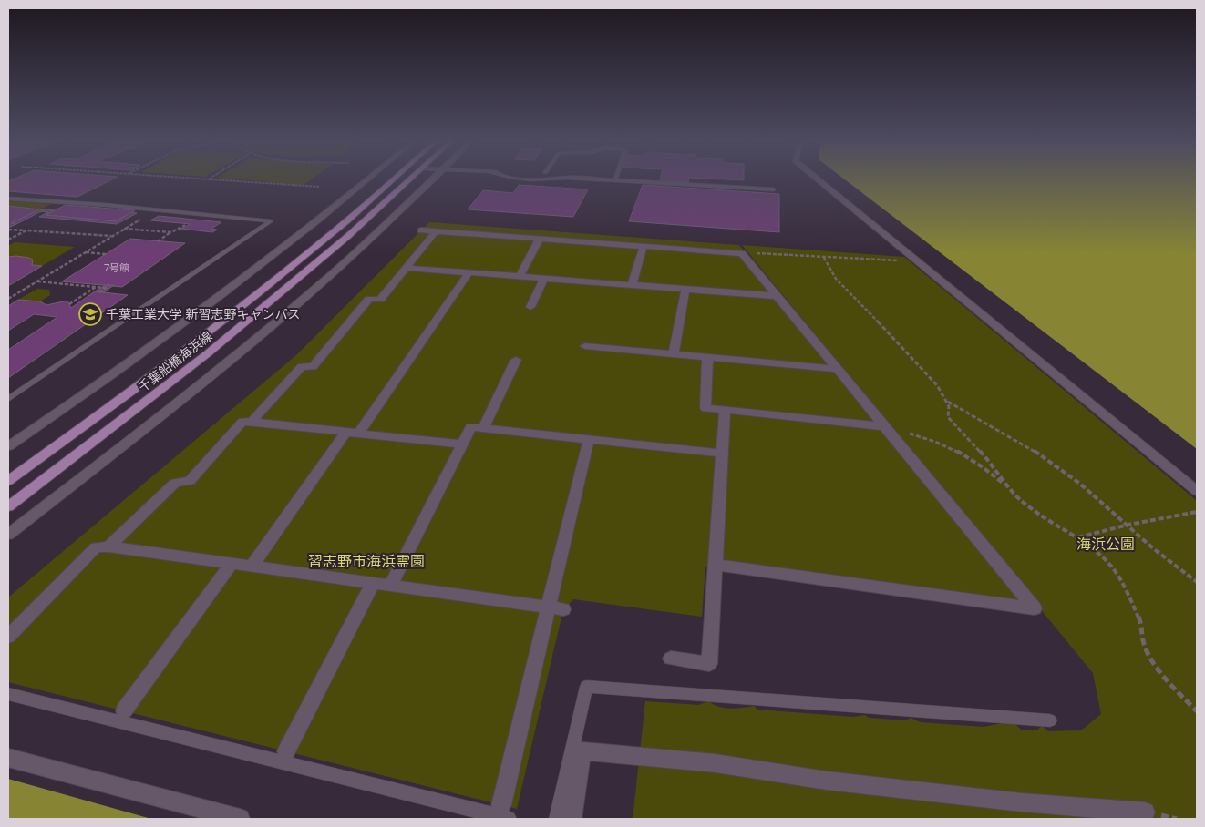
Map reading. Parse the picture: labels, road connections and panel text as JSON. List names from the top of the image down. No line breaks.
{"streets":{"main road":["千葉船橋海浜線"]},"parks":["海浜公園","習志野市海浜霊園"],"places":{"school or university":["千葉工業大学 新習志野キャンパス"]},"house_numbers":["7号館"]}
